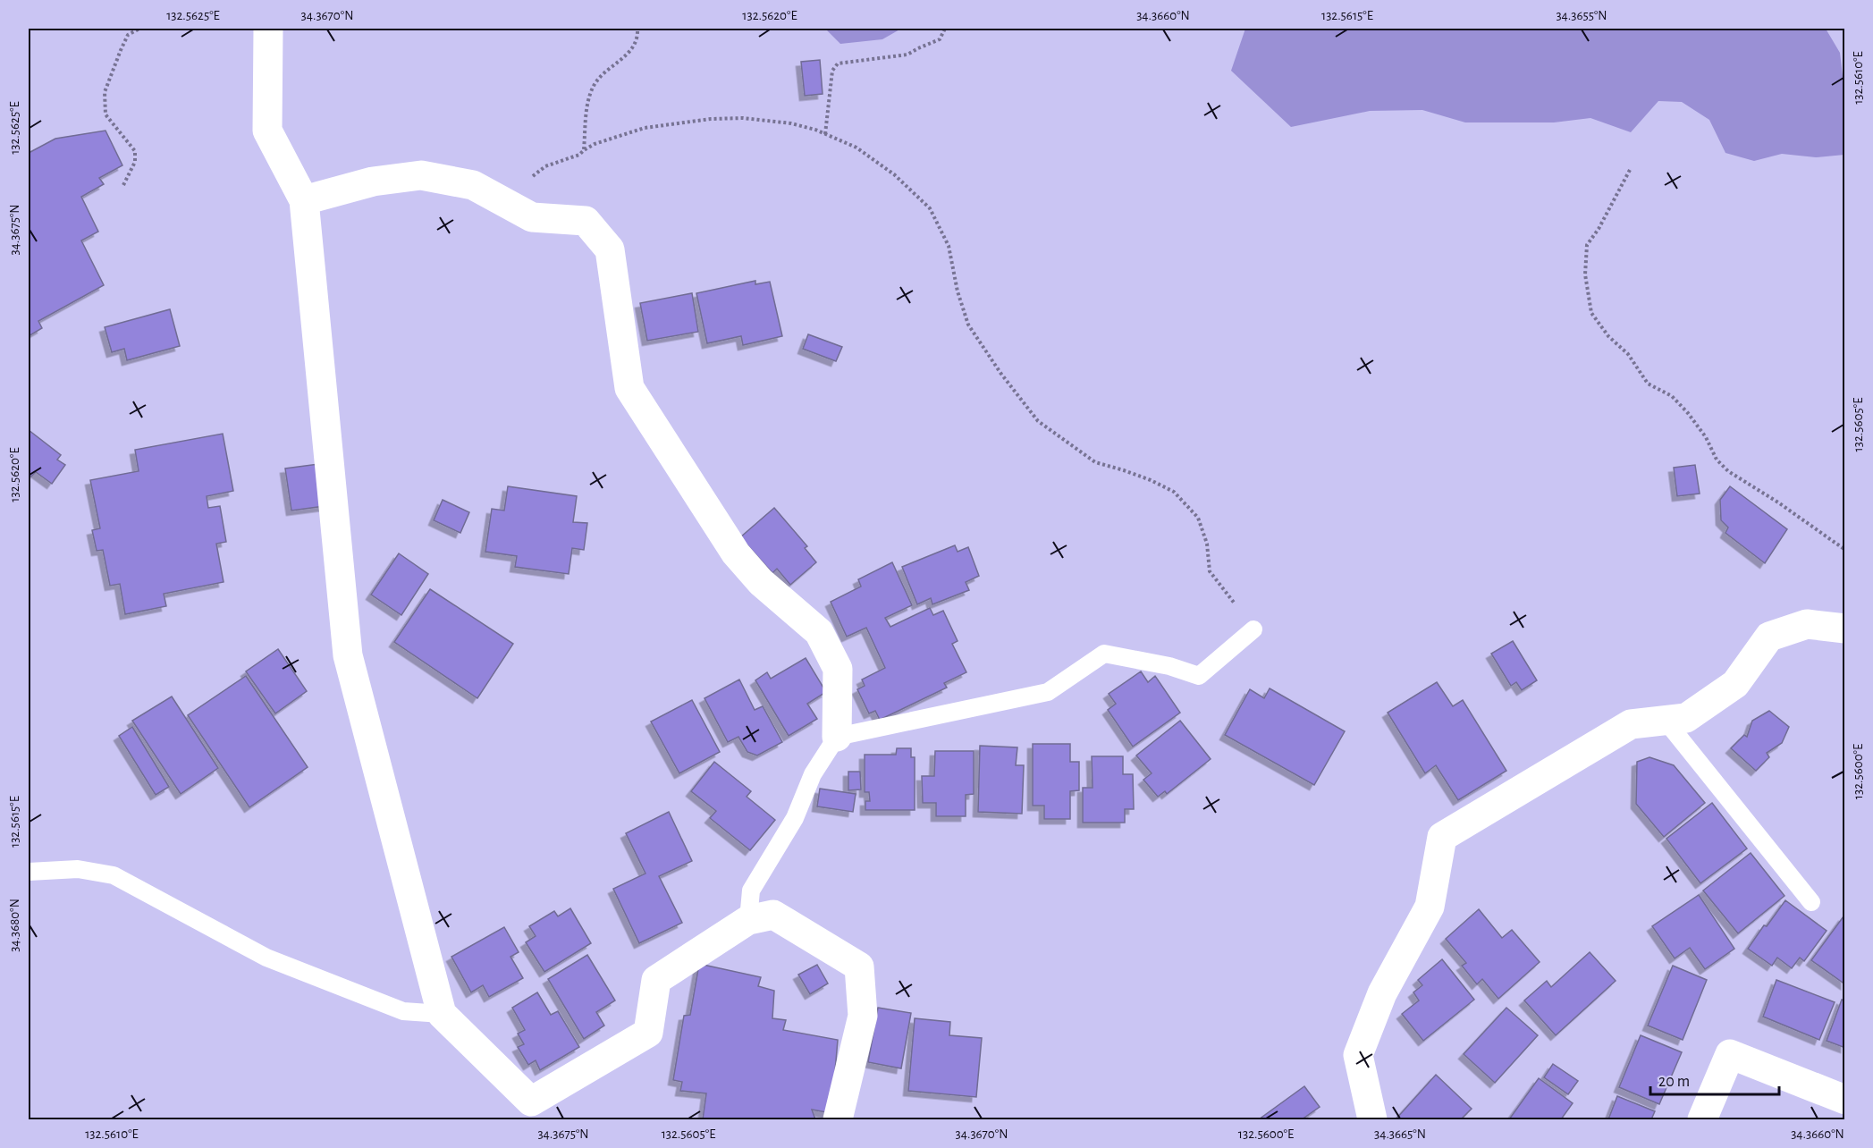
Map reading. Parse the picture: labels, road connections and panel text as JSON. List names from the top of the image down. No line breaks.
{"scale_bar":"20 m","coordinates":["132.5625°E","34.3670°N","132.5620°E","34.3660°N","132.5615°E","34.3655°N","132.5610°E","34.3675°N","132.5605°E","132.5600°E","34.3680°N","34.3665°N"]}
